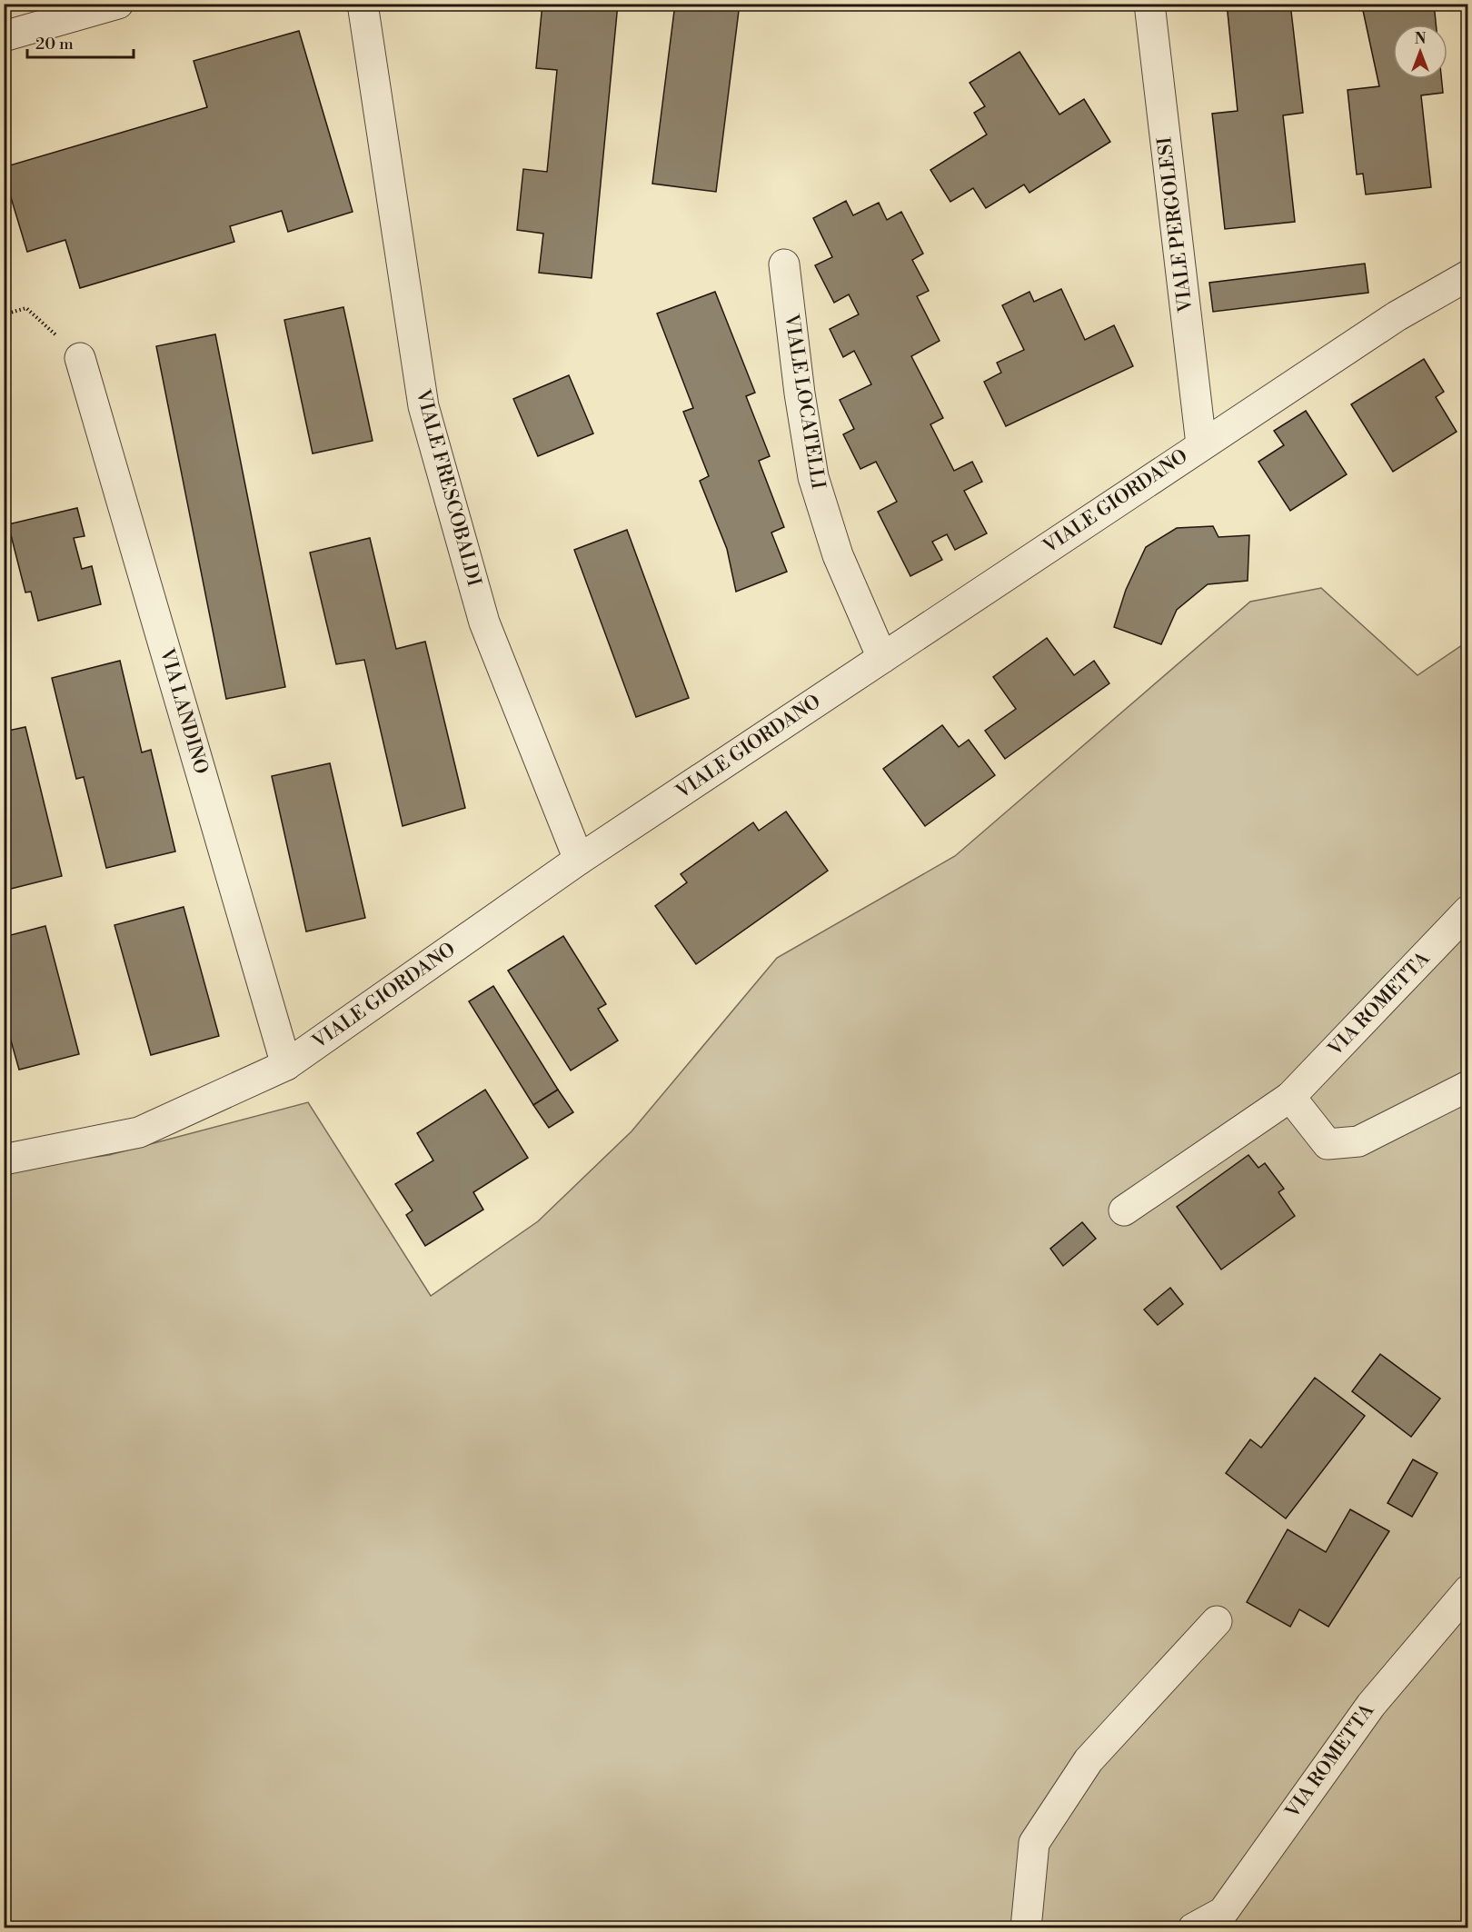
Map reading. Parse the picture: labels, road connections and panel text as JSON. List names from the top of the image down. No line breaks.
{"streets":{"street":["VIALE PERGOLESI","VIALE LOCATELLI","VIALE FRESCOBALDI","VIALE GIORDANO","VIA LANDINO","VIA ROMETTA"]},"crossings":[["VIALE PERGOLESI","VIALE GIORDANO"],["VIALE LOCATELLI","VIALE GIORDANO"],["VIALE FRESCOBALDI","VIALE GIORDANO"],["VIALE GIORDANO","VIA LANDINO"]],"scale_bar":"20 m","north":"top"}
